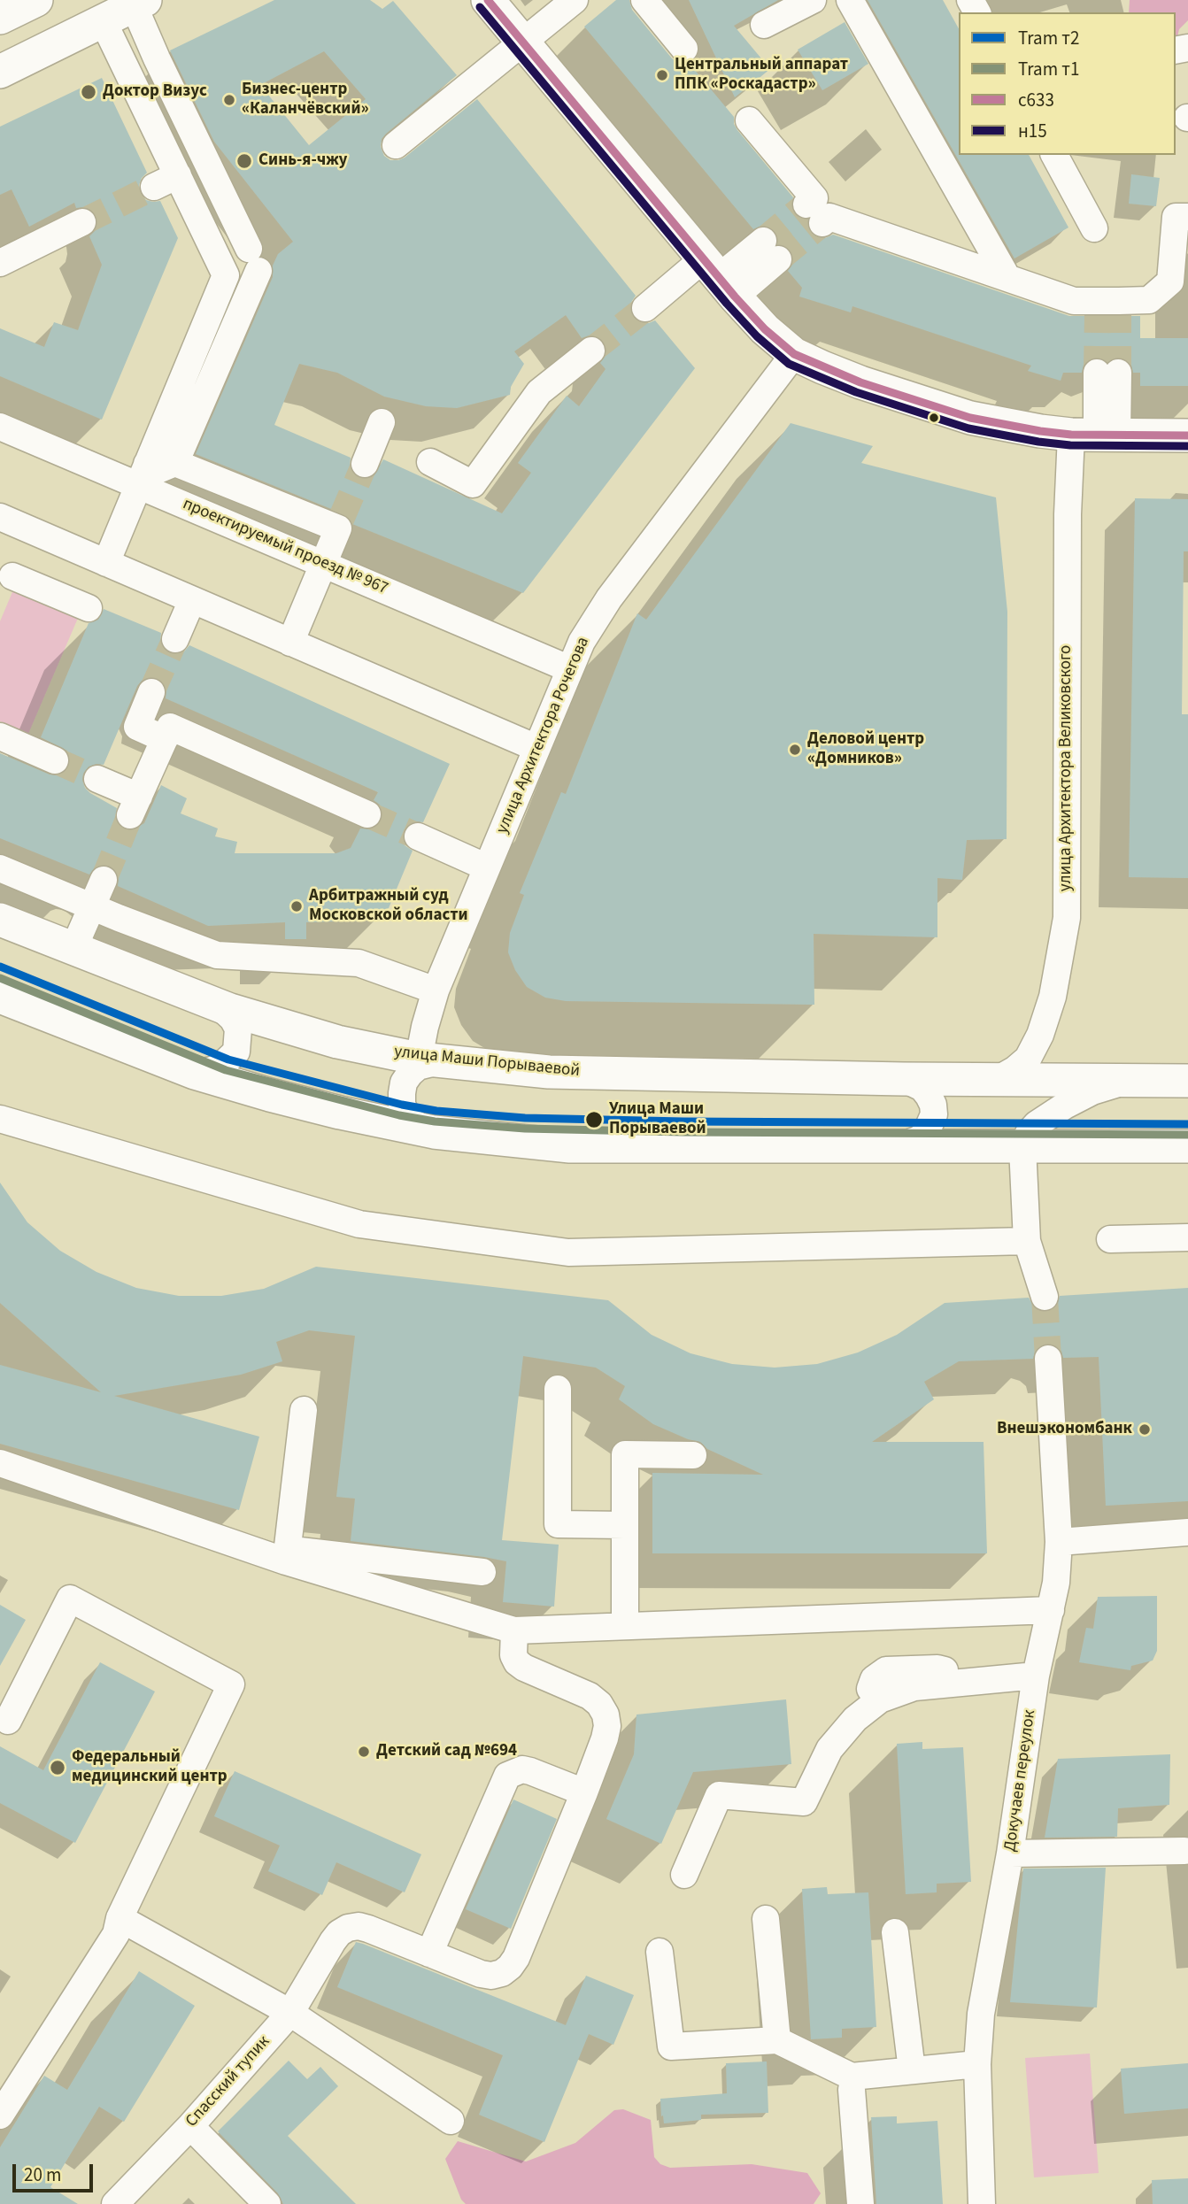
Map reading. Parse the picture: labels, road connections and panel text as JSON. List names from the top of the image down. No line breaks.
{"streets":{"main road":["улица Маши Порываевой"],"street":["проектируемый проезд № 967","улица Архитектора Рочегова","улица Архитектора Великовского","Докучаев переулок","Спасский тупик"]},"crossings":[["проектируемый проезд № 967","улица Архитектора Рочегова"],["улица Архитектора Рочегова","улица Маши Порываевой"],["улица Архитектора Великовского","улица Маши Порываевой"]],"places":["Центральный аппарат ППК «Роскадастр»","Доктор Визус","Бизнес-центр «Каланчёвский»","Синь-я-чжу","Деловой центр «Домников»","Арбитражный суд Московской области","Улица Маши Порываевой","Внешэкономбанк","Детский сад №694","Федеральный медицинский центр"],"lines":["transit line с633","transit line н15","tram line т2","tram line т1"],"legend":["Tram т2","Tram т1","с633","н15"],"scale_bar":"20 m"}
